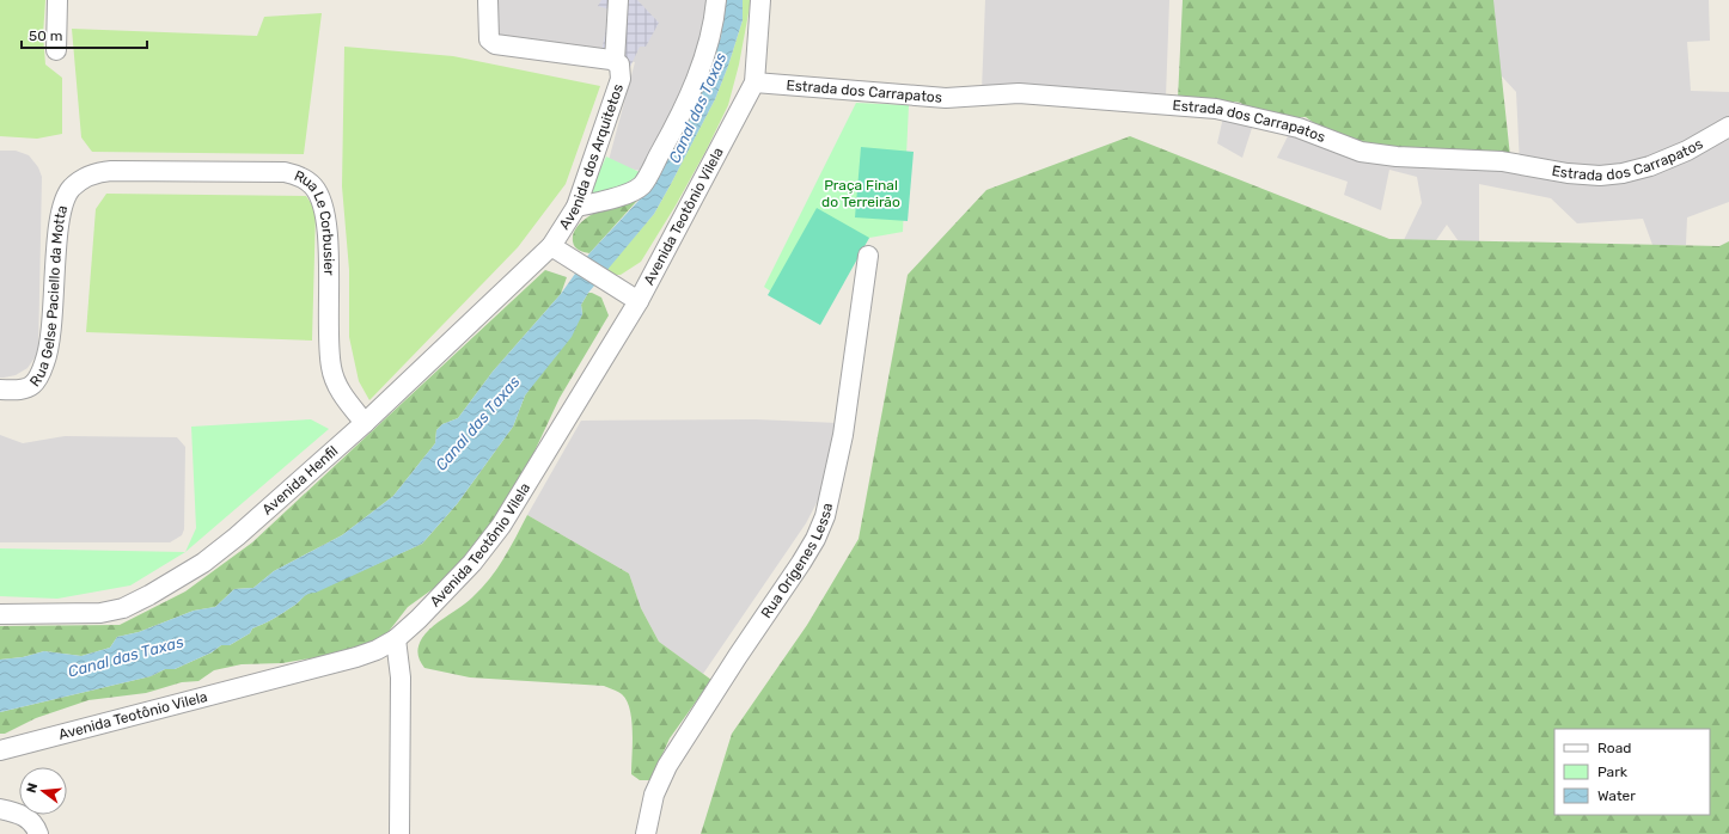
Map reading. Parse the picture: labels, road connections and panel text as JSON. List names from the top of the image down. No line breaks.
{"streets":{"street":["Estrada dos Carrapatos","Avenida dos Arquitetos","Avenida Teotônio Vilela","Rua Le Corbusier","Rua Gelse Paciello da Motta","Avenida Henfil","Rua Orígenes Lessa"]},"crossings":[["Estrada dos Carrapatos","Avenida Teotônio Vilela"],["Avenida dos Arquitetos","Avenida Henfil"],["Rua Le Corbusier","Rua Gelse Paciello da Motta"],["Rua Le Corbusier","Avenida Henfil"]],"water":["Canal das Taxas"],"parks":["Praça Final do Terreirão"],"legend":["Road","Park","Water"],"scale_bar":"50 m","north":"left"}
